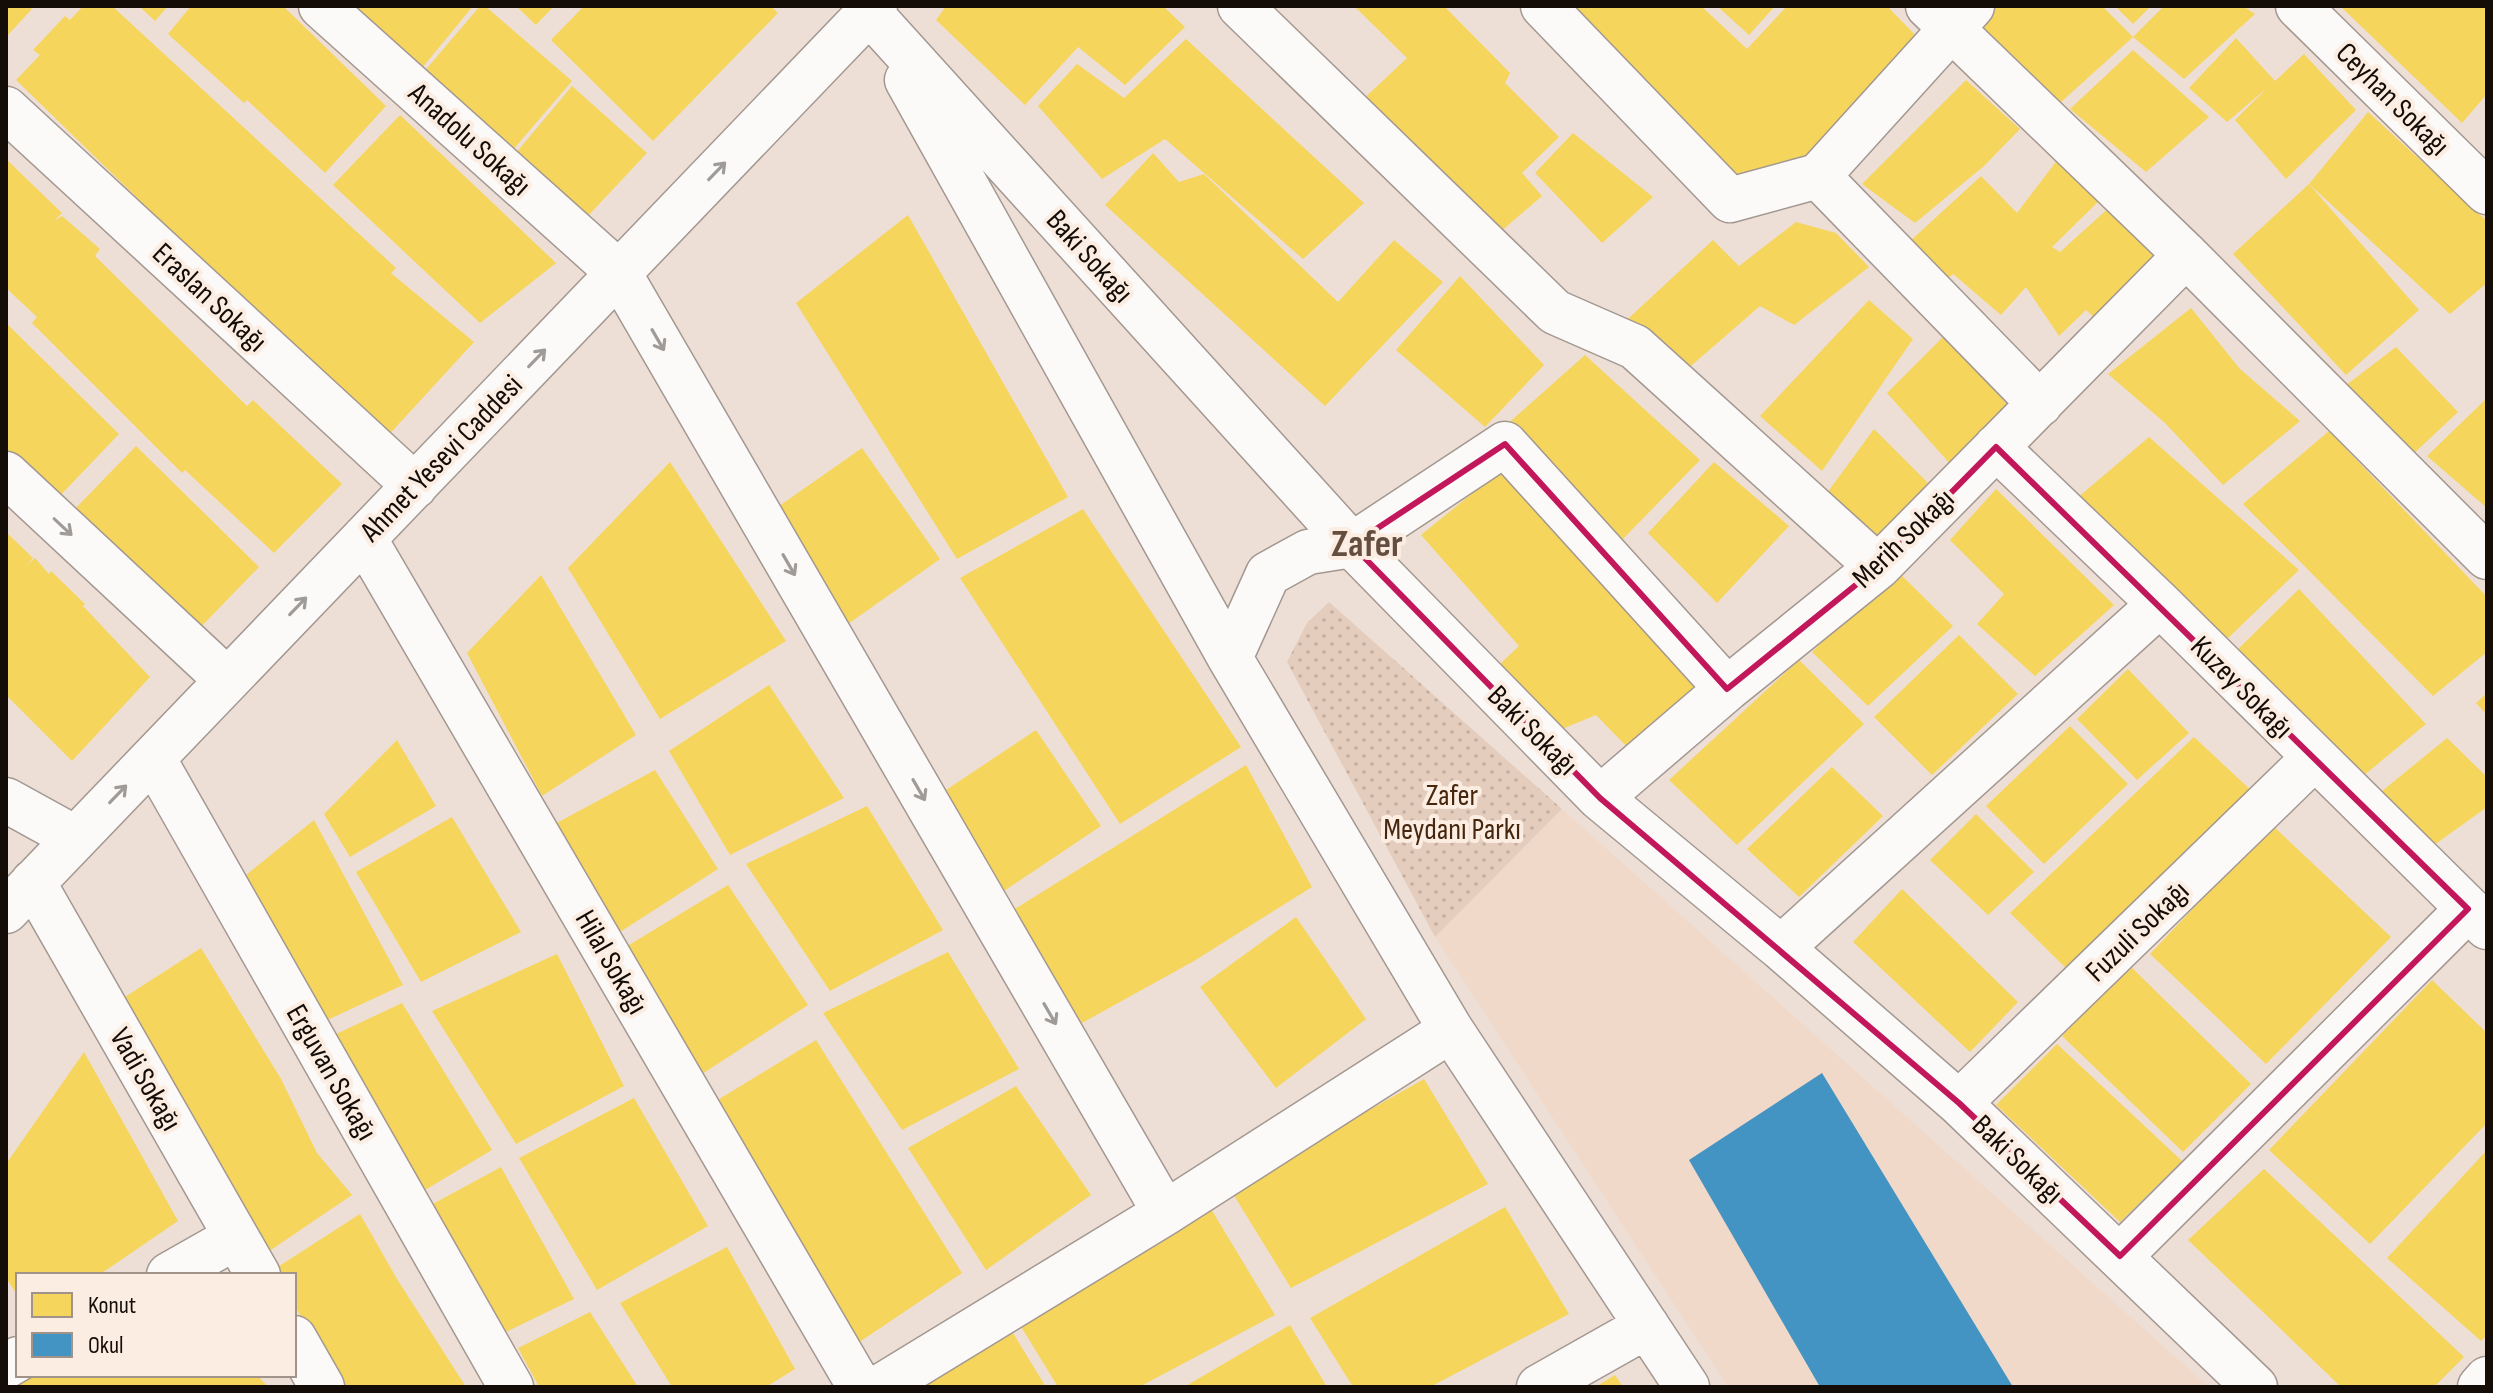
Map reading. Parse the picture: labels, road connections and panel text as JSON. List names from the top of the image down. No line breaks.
{"streets":{"street":["Ceyhan Sokağı","Anadolu Sokağı","Baki Sokağı","Eraslan Sokağı","Ahmet Yesevi Caddesi","Merih Sokağı","Kuzey Sokağı","Fuzuli Sokağı","Hilal Sokağı","Erguvan Sokağı","Vadi Sokağı"]},"crossings":[["Anadolu Sokağı","Ahmet Yesevi Caddesi"],["Baki Sokağı","Ahmet Yesevi Caddesi"],["Baki Sokağı","Merih Sokağı"],["Baki Sokağı","Fuzuli Sokağı"],["Eraslan Sokağı","Ahmet Yesevi Caddesi"],["Ahmet Yesevi Caddesi","Hilal Sokağı"],["Ahmet Yesevi Caddesi","Erguvan Sokağı"],["Ahmet Yesevi Caddesi","Vadi Sokağı"],["Merih Sokağı","Kuzey Sokağı"],["Kuzey Sokağı","Fuzuli Sokağı"]],"one_way":["Ahmet Yesevi Caddesi"],"districts":["Zafer"],"parks":["Zafer Meydanı Parkı"],"legend":["Konut","Okul"]}
